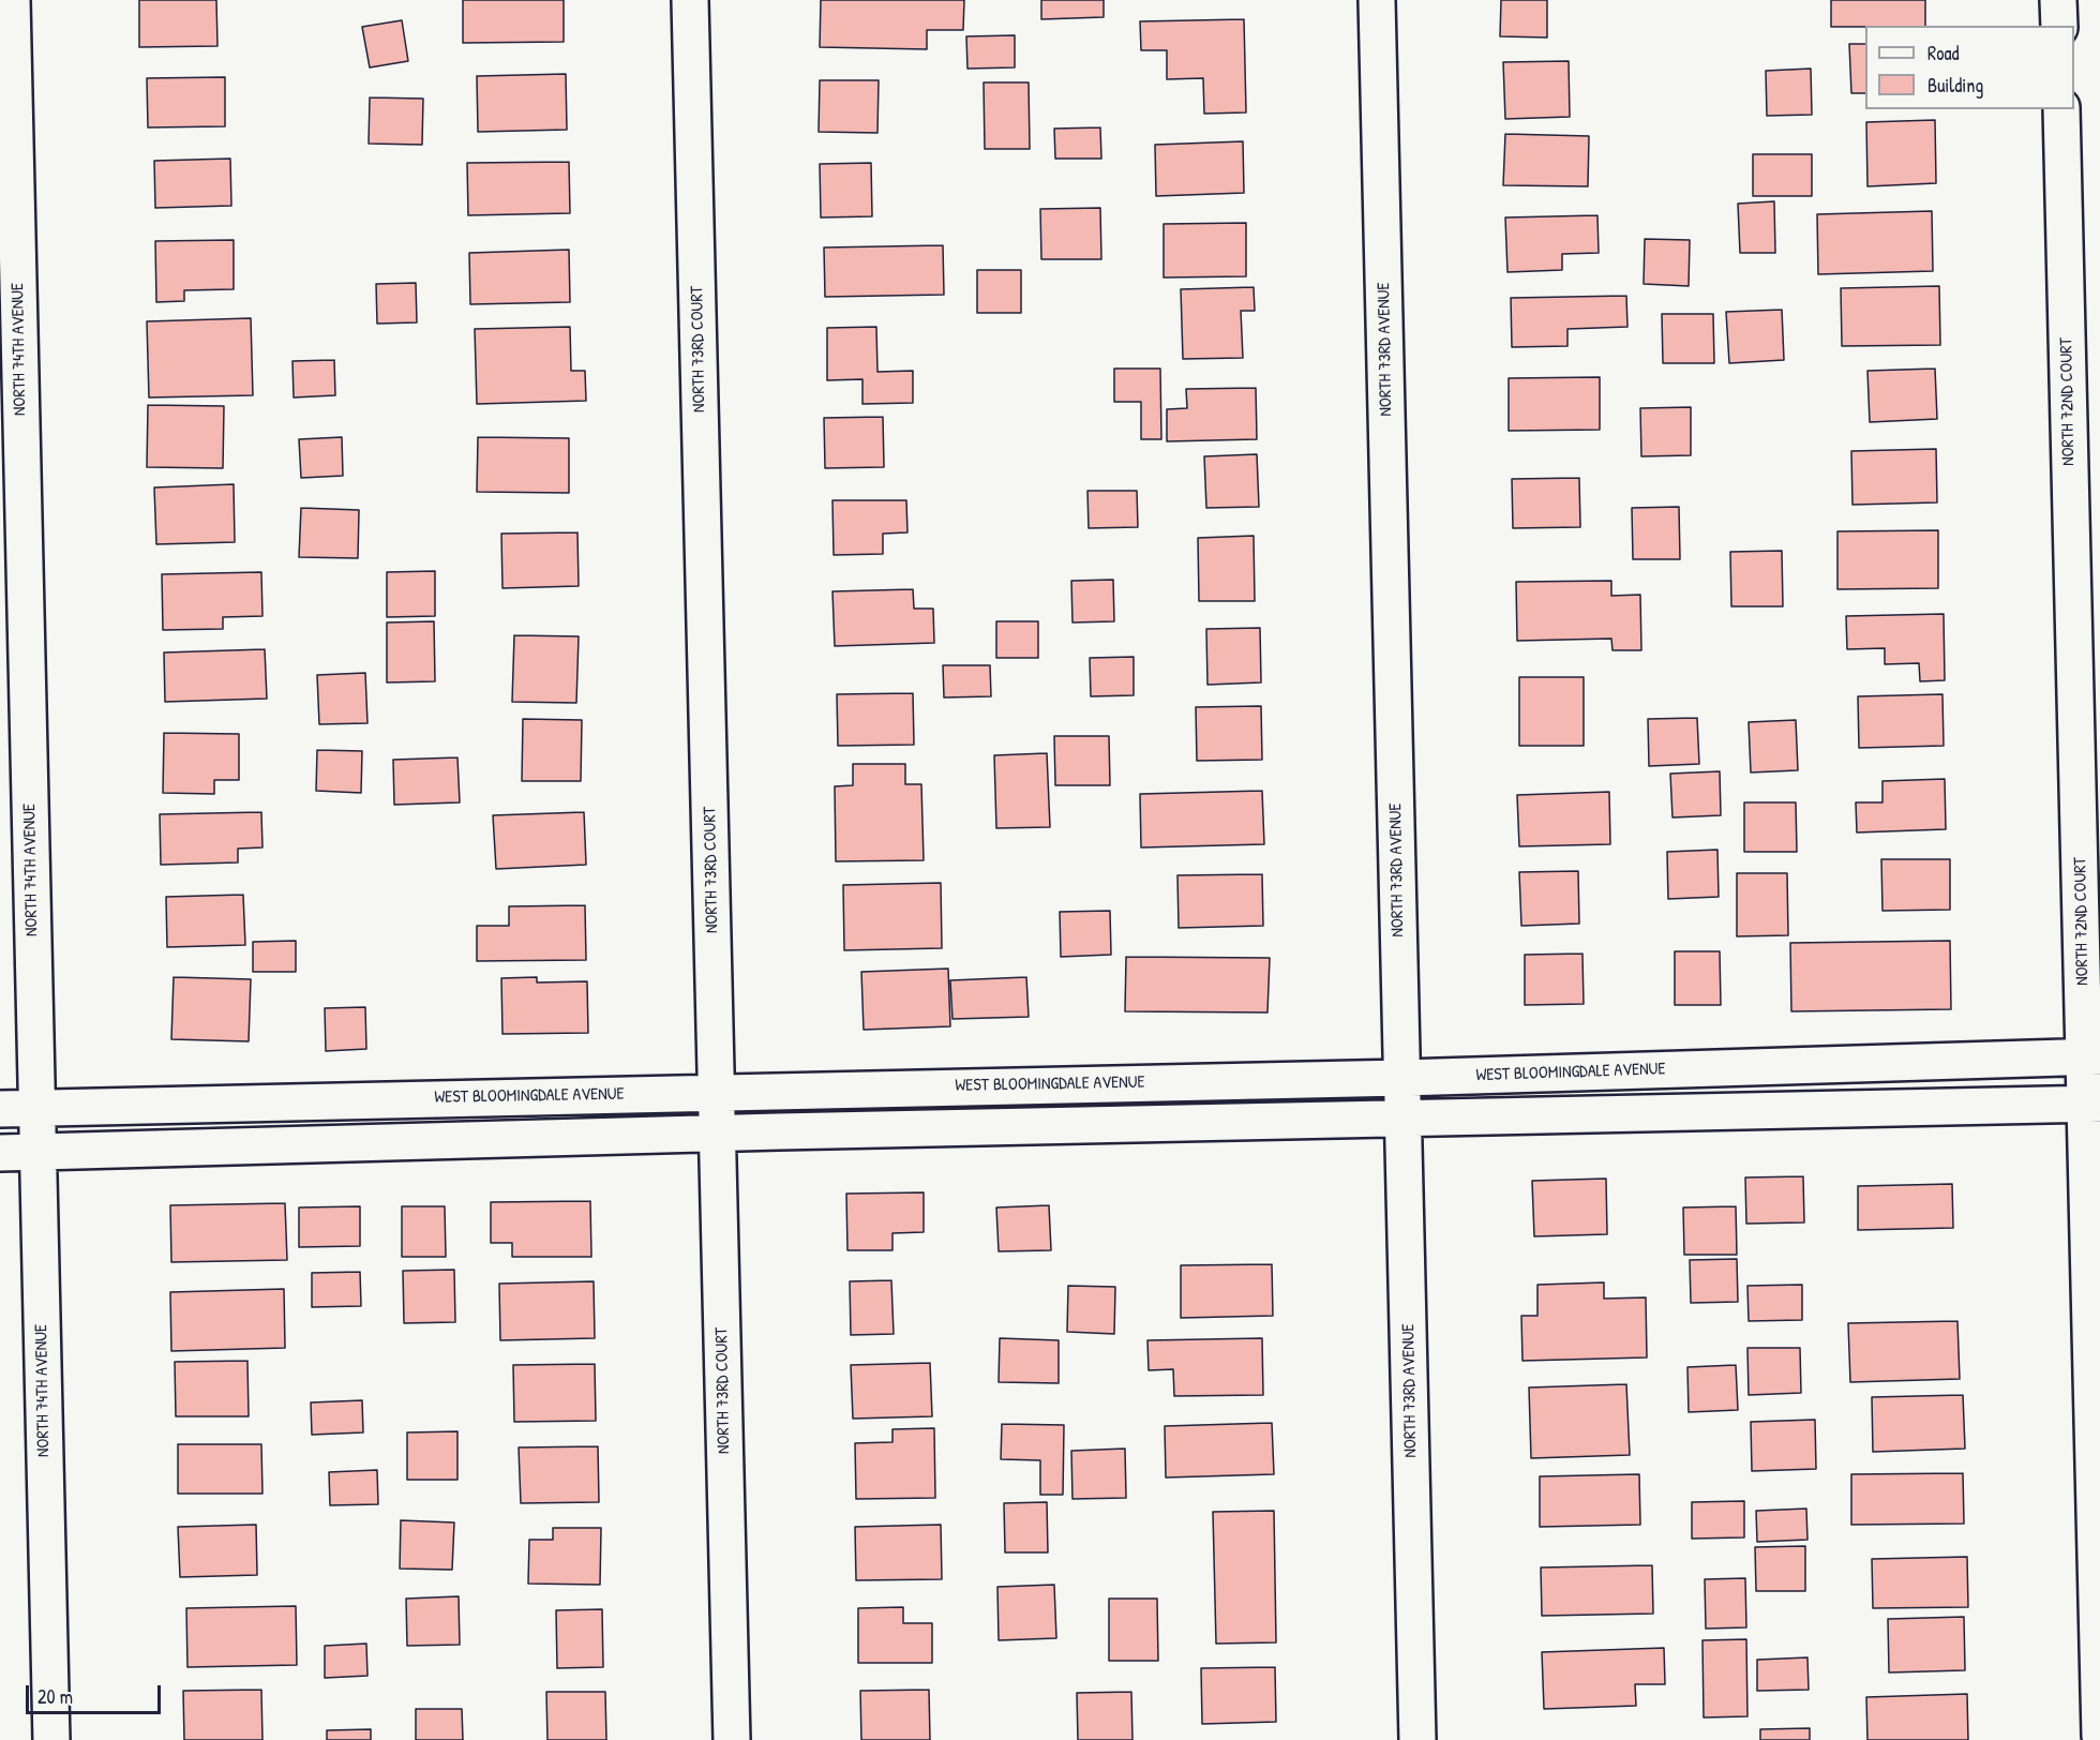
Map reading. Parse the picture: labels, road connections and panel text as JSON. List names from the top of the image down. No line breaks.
{"streets":{"street":["NORTH 74TH AVENUE","NORTH 73RD COURT","NORTH 73RD AVENUE","NORTH 72ND COURT","WEST BLOOMINGDALE AVENUE"]},"crossings":[["NORTH 74TH AVENUE","WEST BLOOMINGDALE AVENUE"],["NORTH 73RD COURT","WEST BLOOMINGDALE AVENUE"],["NORTH 73RD AVENUE","WEST BLOOMINGDALE AVENUE"],["NORTH 72ND COURT","WEST BLOOMINGDALE AVENUE"]],"legend":["Road","Building"],"scale_bar":"20 m"}
